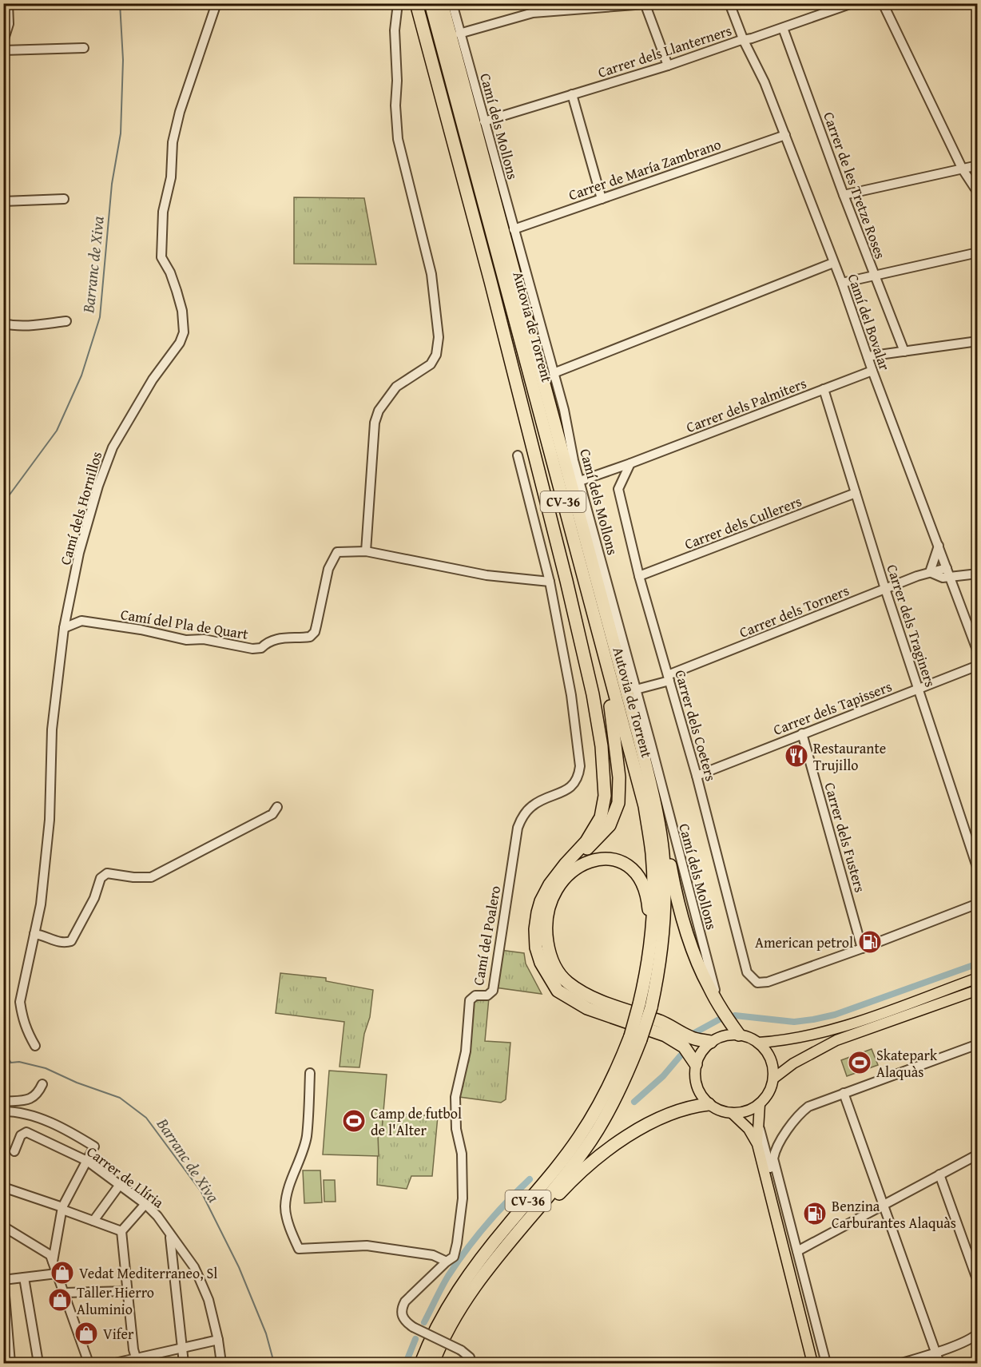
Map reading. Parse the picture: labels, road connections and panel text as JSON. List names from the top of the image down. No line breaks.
{"streets":{"highway":["Autovia de Torrent","CV-36"],"street":["Carrer dels Llanterners","Camí dels Mollons","Carrer de María Zambrano","Carrer de les Tretze Roses","Camí del Bovalar","Carrer dels Palmiters","Camí dels Hornillos","Carrer dels Cullerers","Carrer dels Torners","Camí del Pla de Quart","Carrer dels Traginers","Carrer dels Tapissers","Carrer dels Coeters","Carrer dels Fusters","Camí del Poalero","Carrer de Llíria"]},"crossings":[["Carrer dels Llanterners","Camí dels Mollons"],["Carrer dels Llanterners","Carrer de les Tretze Roses"],["Carrer dels Llanterners","Camí del Bovalar"],["Camí dels Mollons","Carrer de María Zambrano"],["Camí dels Mollons","Carrer dels Palmiters"],["Camí dels Mollons","Carrer dels Torners"],["Carrer de María Zambrano","Camí del Bovalar"],["Camí del Bovalar","Carrer dels Palmiters"],["Carrer dels Palmiters","Carrer dels Traginers"],["Carrer dels Palmiters","Carrer dels Coeters"],["Camí dels Hornillos","Camí del Pla de Quart"],["Carrer dels Cullerers","Carrer dels Traginers"],["Carrer dels Cullerers","Carrer dels Coeters"],["Carrer dels Torners","Carrer dels Traginers"],["Carrer dels Torners","Carrer dels Coeters"],["Camí del Pla de Quart","Camí del Poalero"],["Carrer dels Traginers","Carrer dels Tapissers"],["Carrer dels Tapissers","Carrer dels Coeters"],["Carrer dels Tapissers","Carrer dels Fusters"],["Carrer dels Coeters","Carrer dels Fusters"]],"water":["Barranc de Xiva"],"places":{"restaurant":["Restaurante Trujillo"],"fuel station":["American petrol","Benzina Carburantes Alaquàs"],"sports":["Skatepark Alaquàs","Camp de futbol de l'Alter"],"shop":["Vedat Mediterraneo, Sl","Taller Hierro Aluminio","Vifer"]}}
